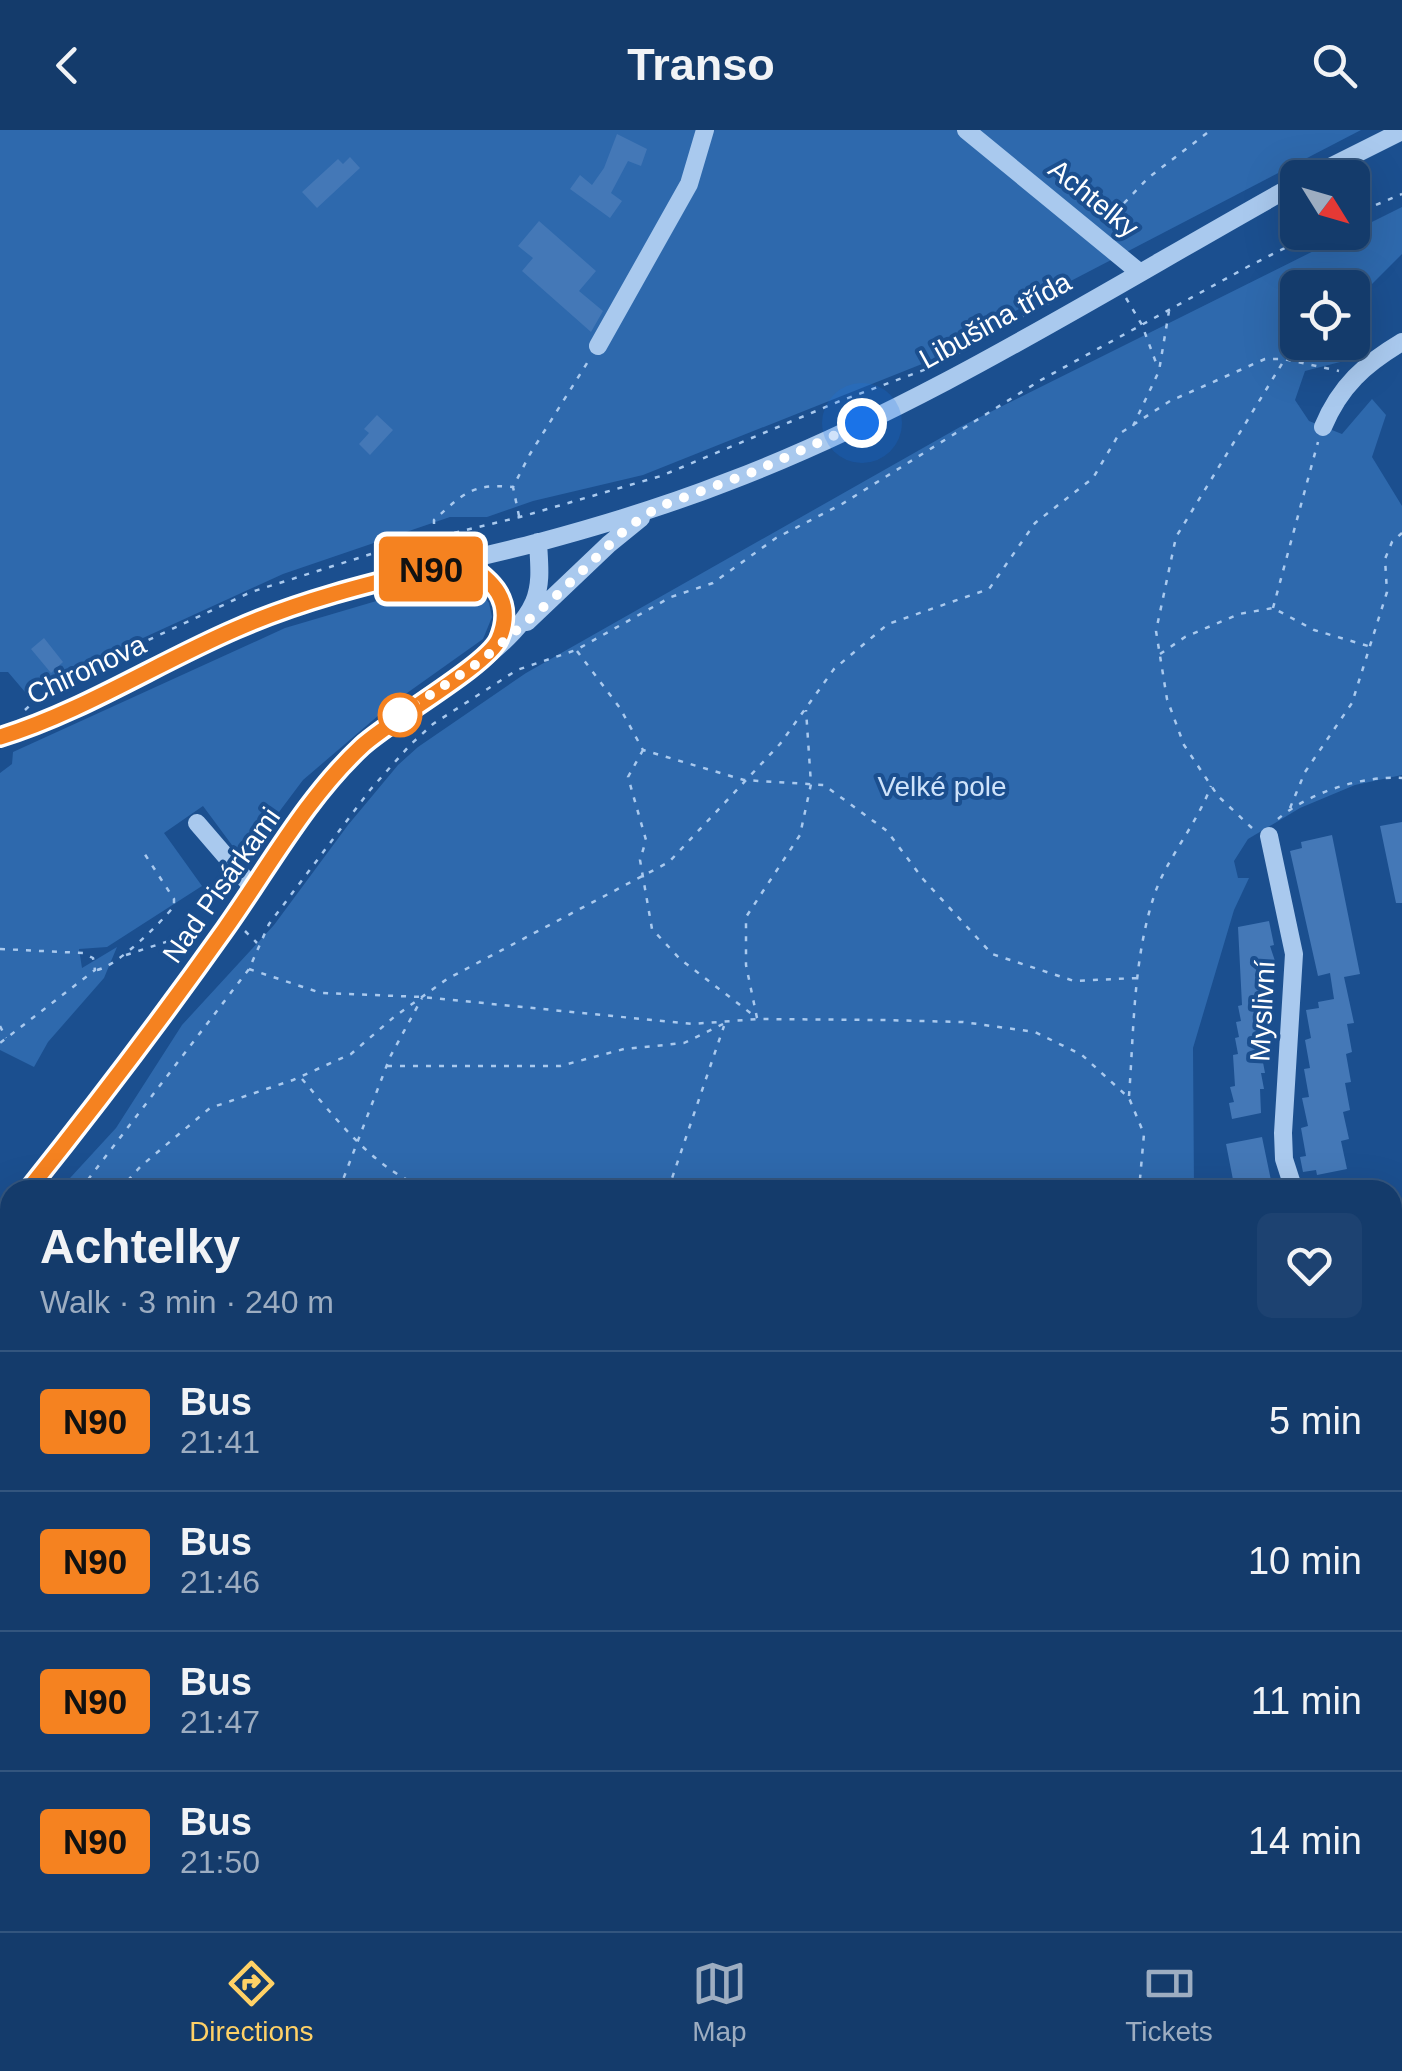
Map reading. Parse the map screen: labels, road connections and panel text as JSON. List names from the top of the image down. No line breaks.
{"streets":{"street":["Achtelky","Libušina třída","Chironova","Nad Pisárkami","Myslivní"]},"crossings":[["Achtelky","Libušina třída"],["Libušina třída","Chironova"],["Libušina třída","Nad Pisárkami"],["Chironova","Nad Pisárkami"]],"parks":["Velké pole"],"lines":["bus line N90"],"north":"bottom right","page":{"header":"Transo","on_map":"N90","heading":["Achtelky","Walk · 3 min · 240 m"],"list":[{"mark":"N90","name":"Bus","note":"21:41","value":"5 min"},{"mark":"N90","name":"Bus","note":"21:46","value":"10 min"},{"mark":"N90","name":"Bus","note":"21:47","value":"11 min"},{"mark":"N90","name":"Bus","note":"21:50","value":"14 min"}],"tabs":["Directions","Map","Tickets"]}}
